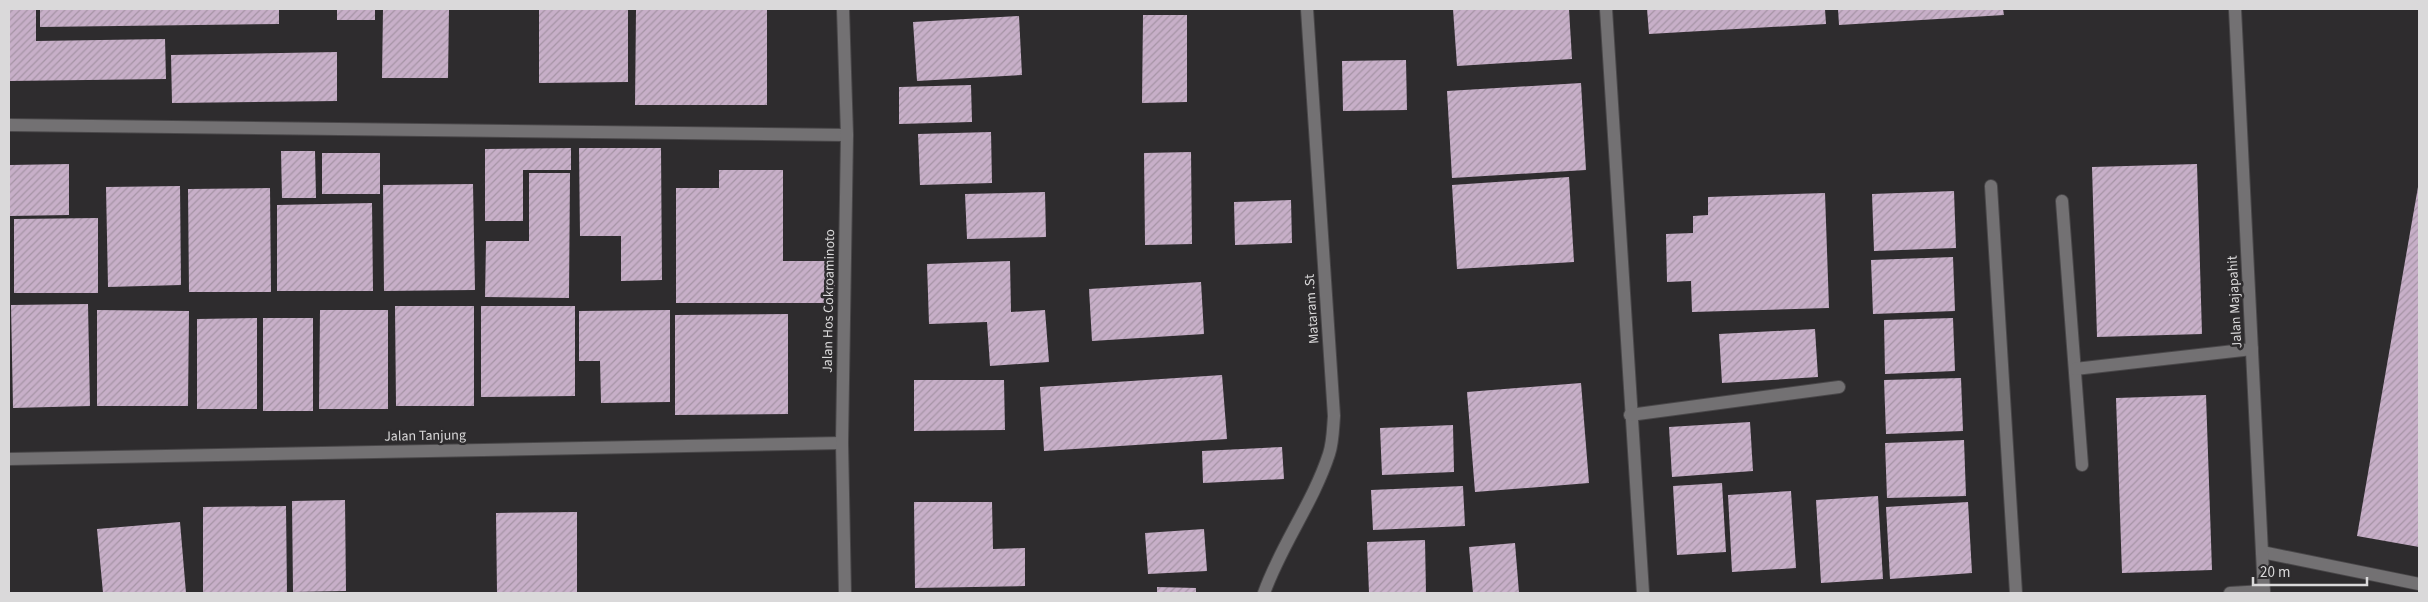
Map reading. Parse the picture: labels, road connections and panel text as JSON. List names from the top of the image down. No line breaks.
{"streets":{"street":["Jalan Hos Cokroaminoto","Jalan Majapahit","Mataram .St","Jalan Tanjung"]},"crossings":[["Jalan Hos Cokroaminoto","Jalan Tanjung"]],"scale_bar":"20 m"}
